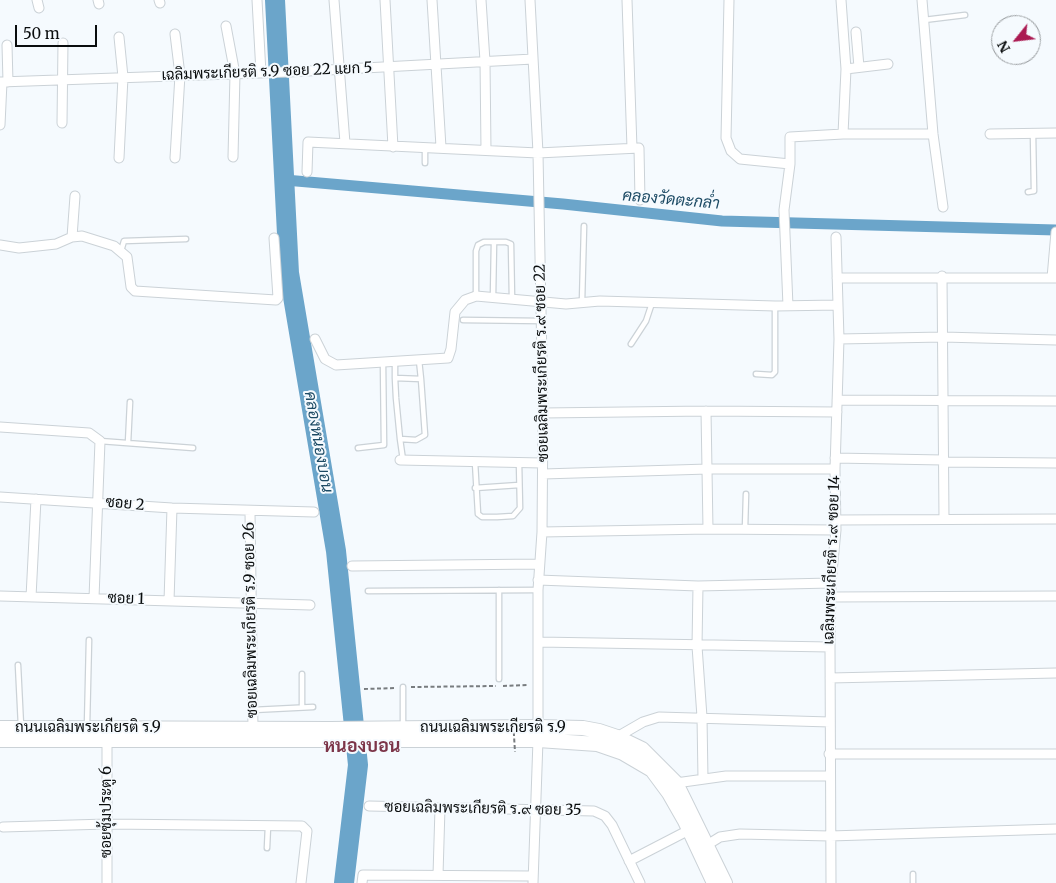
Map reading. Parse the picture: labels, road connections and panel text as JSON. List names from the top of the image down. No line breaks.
{"streets":{"main road":["ถนนเฉลิมพระเกียรติ ร.9"],"street":["เฉลิมพระเกียรติ ร.9 ซอย 22 แยก 5","ซอยเฉลิมพระเกียรติ ร.๙ ซอย 22","ซอย 2","เฉลิมพระเกียรติ ร.๙ ซอย 14","ซอย 1","ซอยเฉลิมพระเกียรติ ร.9 ซอย 26","ซอยเฉลิมพระเกียรติ ร.๙ ซอย 35","ซอยซุ้มประตู 6"]},"crossings":[["เฉลิมพระเกียรติ ร.9 ซอย 22 แยก 5","ซอยเฉลิมพระเกียรติ ร.๙ ซอย 22"],["ซอยเฉลิมพระเกียรติ ร.๙ ซอย 22","ถนนเฉลิมพระเกียรติ ร.9"],["ซอยเฉลิมพระเกียรติ ร.๙ ซอย 22","ซอยเฉลิมพระเกียรติ ร.๙ ซอย 35"],["ซอย 2","ซอยเฉลิมพระเกียรติ ร.9 ซอย 26"],["ซอย 1","ซอยเฉลิมพระเกียรติ ร.9 ซอย 26"],["ซอยเฉลิมพระเกียรติ ร.9 ซอย 26","ถนนเฉลิมพระเกียรติ ร.9"],["ถนนเฉลิมพระเกียรติ ร.9","ซอยซุ้มประตู 6"]],"districts":["หนองบอน"],"water":["คลองวัดตะกล่ำ","คลองหนองบอน"],"scale_bar":"50 m","north":"bottom left"}
